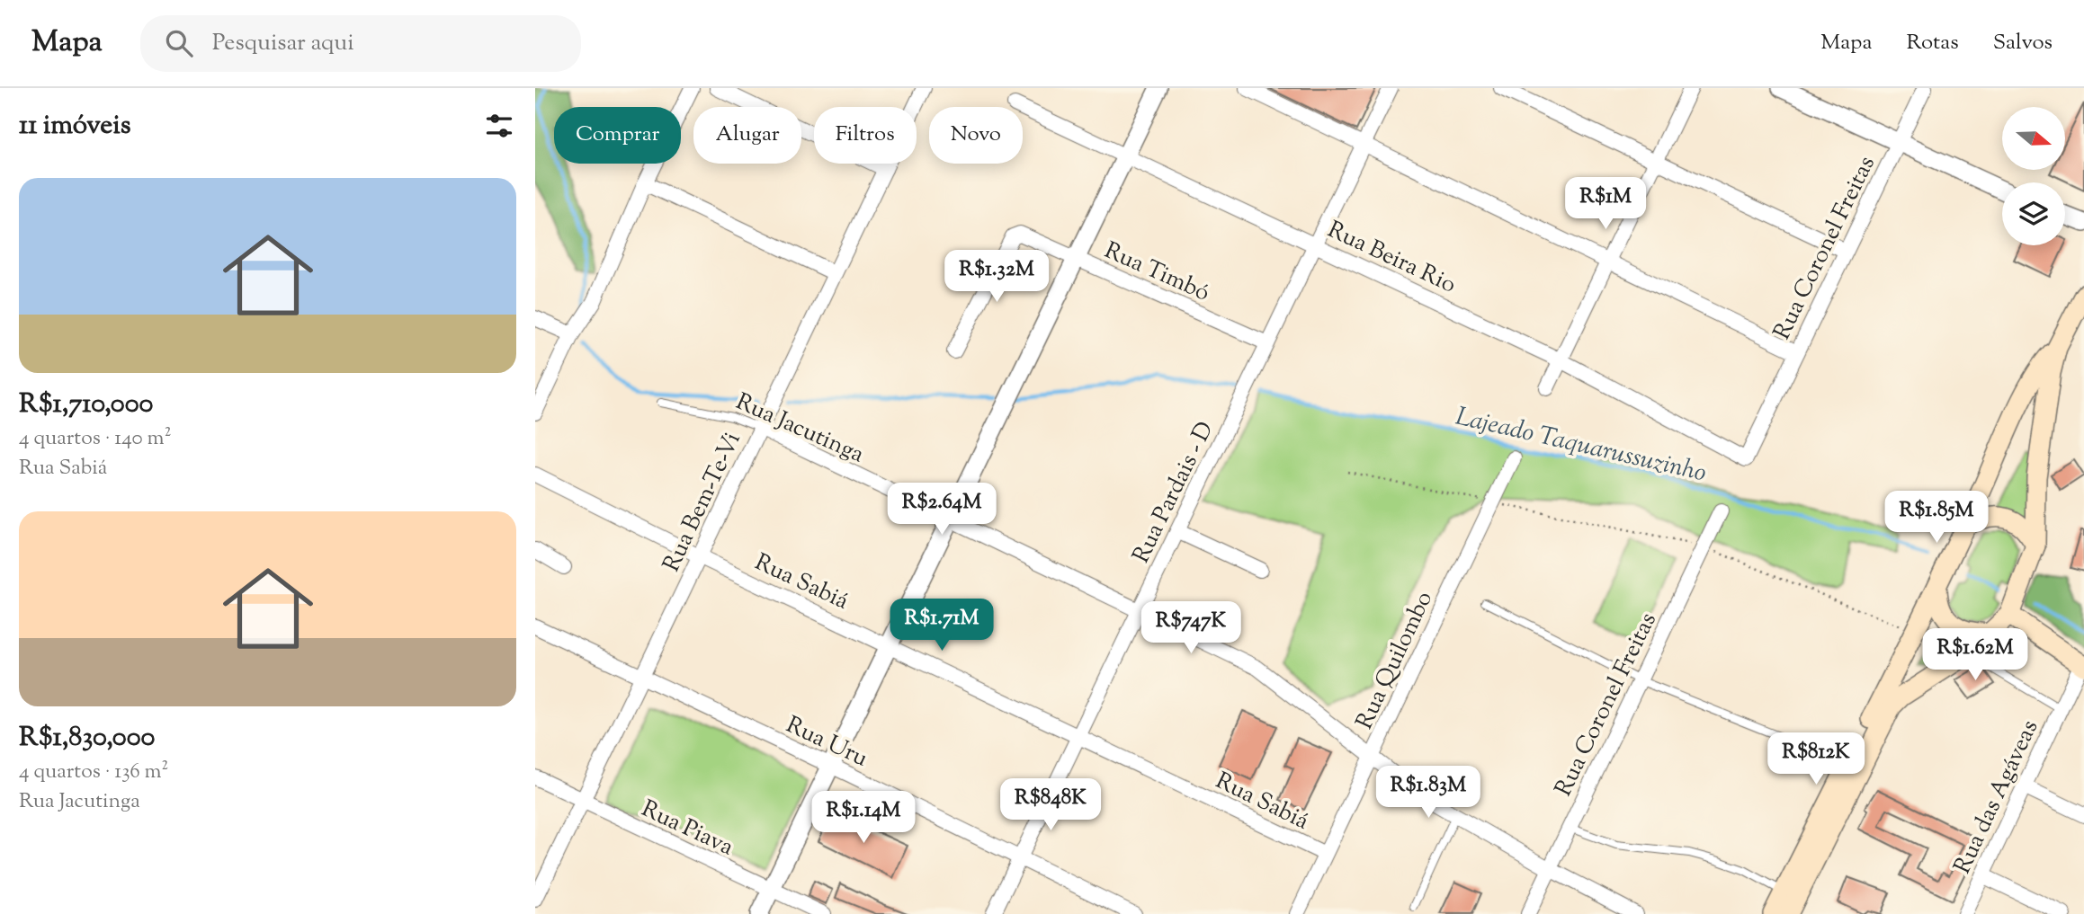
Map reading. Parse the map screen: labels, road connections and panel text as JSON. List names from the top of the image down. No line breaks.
{"streets":{"street":["Rua Coronel Freitas","Rua Beira Rio","Rua Timbó","Rua Jacutinga","Rua Pardais - D","Rua Bem-Te-Vi","Rua Sabiá","Rua Quilombo","Rua Uru","Rua das Agáveas","Rua Piava"]},"crossings":[["Rua Coronel Freitas","Rua Beira Rio"],["Rua Coronel Freitas","Rua Jacutinga"],["Rua Beira Rio","Rua Pardais - D"],["Rua Timbó","Rua Pardais - D"],["Rua Jacutinga","Rua Pardais - D"],["Rua Jacutinga","Rua Bem-Te-Vi"],["Rua Jacutinga","Rua Quilombo"],["Rua Pardais - D","Rua Sabiá"],["Rua Pardais - D","Rua Uru"],["Rua Bem-Te-Vi","Rua Sabiá"],["Rua Bem-Te-Vi","Rua Uru"],["Rua Bem-Te-Vi","Rua Piava"],["Rua Sabiá","Rua Quilombo"]],"water":["Lajeado Taquarussuzinho"],"north":"right","page":{"header":"Mapa","search":"Pesquisar aqui","nav":["Mapa","Rotas","Salvos"],"heading":"11 imóveis","chip":["Comprar","Alugar","Filtros","Novo"],"list":[{"name":"R$1,710,000","note":"4 quartos · 140 m² · Rua Sabiá"},{"name":"R$1,830,000","note":"4 quartos · 136 m² · Rua Jacutinga"}],"price":["R$1M","R$1.32M","R$2.64M","R$1.85M","R$1.71M","R$747K","R$1.62M","R$812K","R$1.83M","R$848K","R$1.14M"]}}
